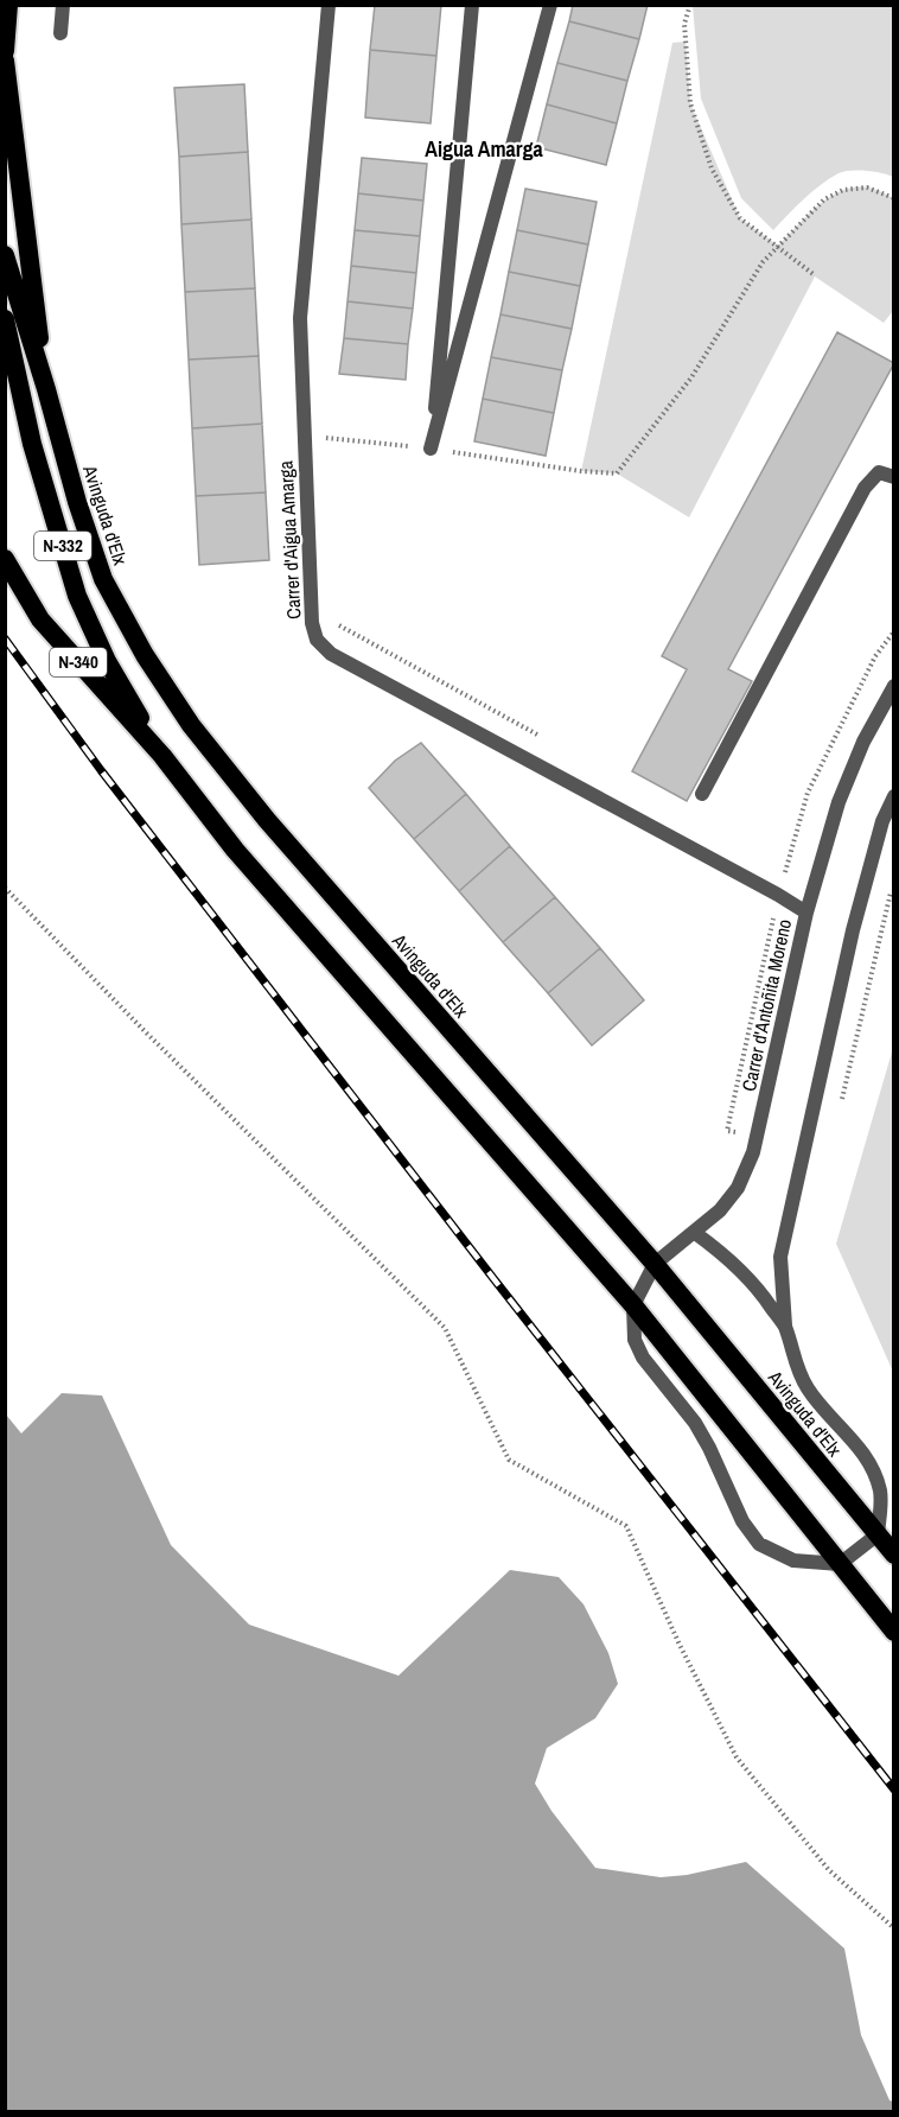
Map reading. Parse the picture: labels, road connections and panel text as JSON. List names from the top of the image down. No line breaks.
{"streets":{"highway":["Avinguda d'Elx","N-332","N-340"],"street":["Carrer d'Aigua Amarga","Carrer d'Antoñita Moreno"]},"crossings":[["Avinguda d'Elx","Carrer d'Antoñita Moreno"],["Carrer d'Aigua Amarga","Carrer d'Antoñita Moreno"],["N-332","N-340"]],"districts":["Aigua Amarga"]}
